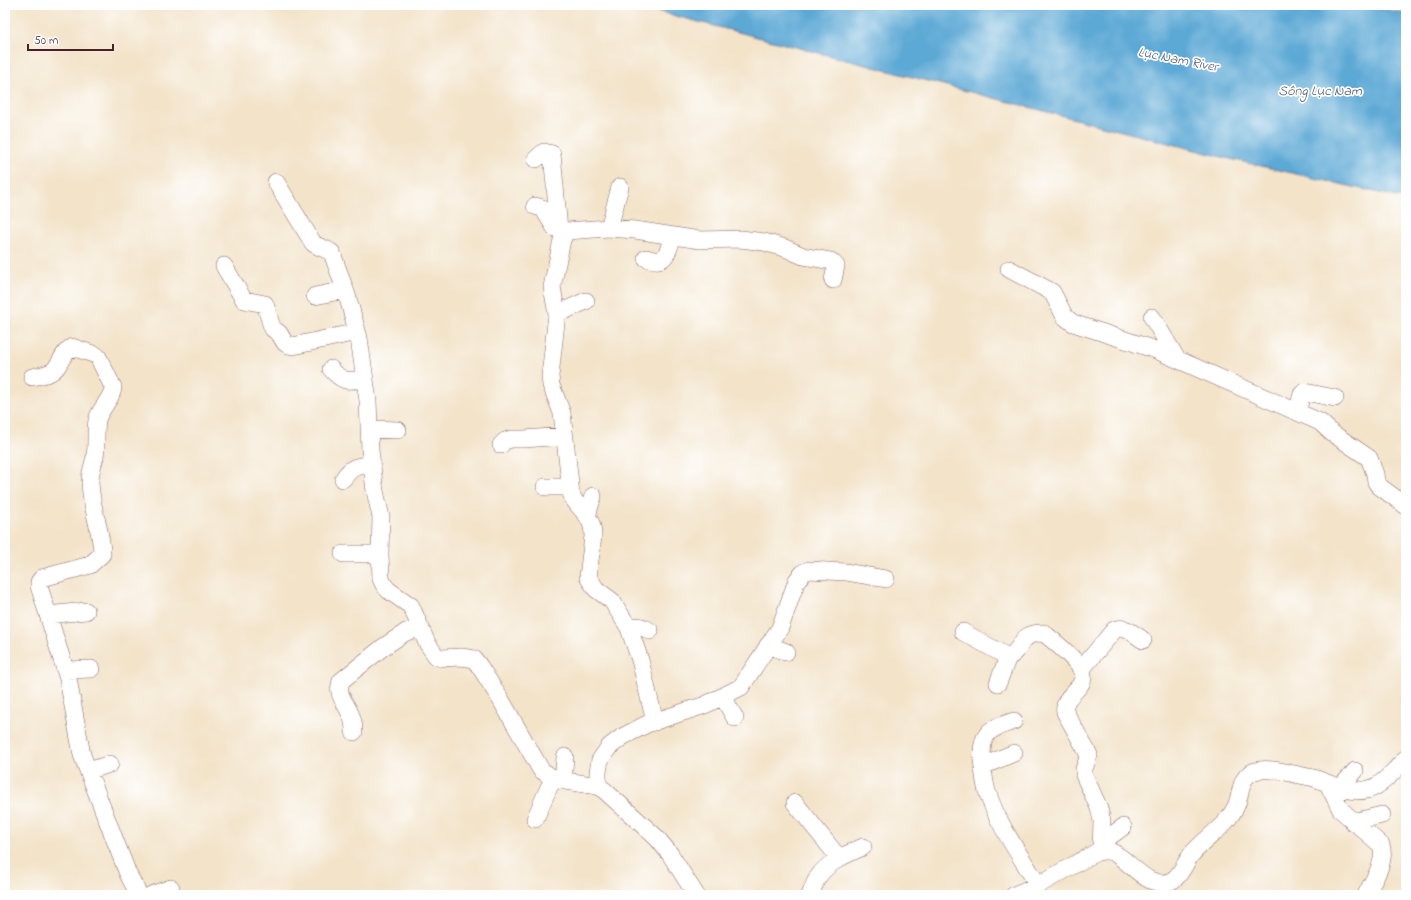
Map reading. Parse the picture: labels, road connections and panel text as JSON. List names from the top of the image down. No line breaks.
{"water":["Lục Nam River","Sông Lục Nam"],"scale_bar":"50 m"}
